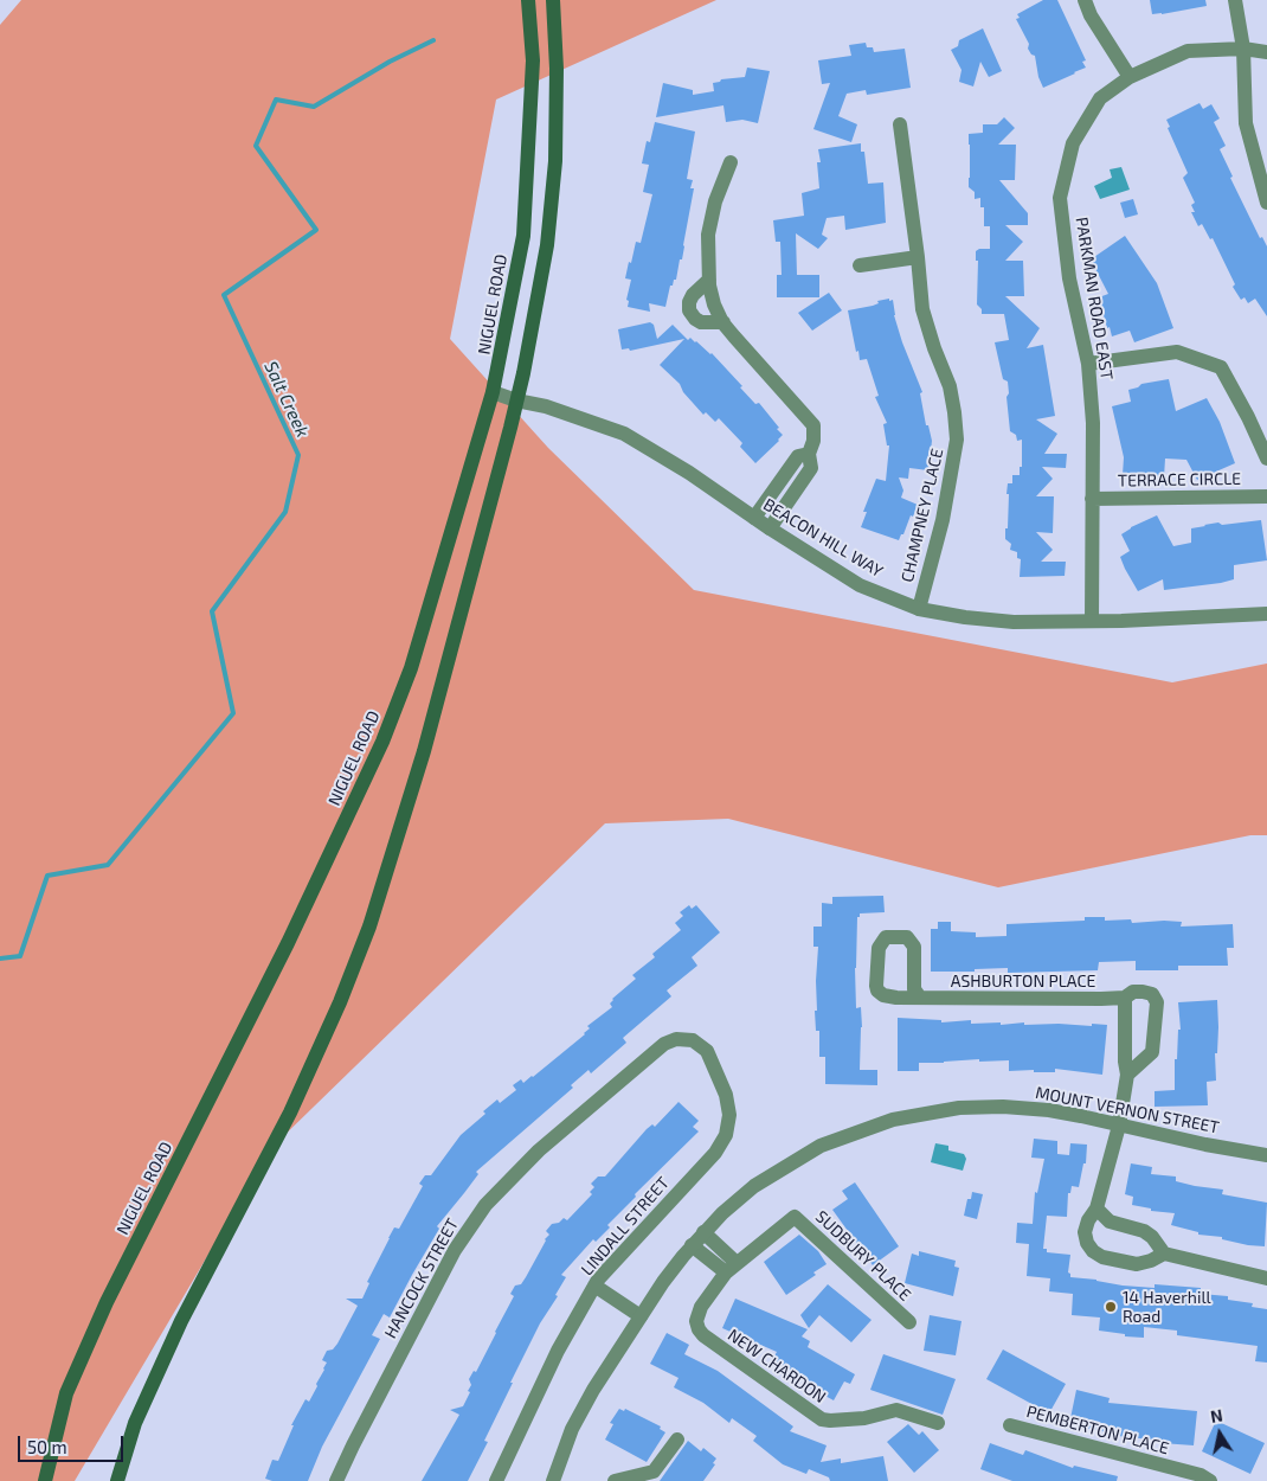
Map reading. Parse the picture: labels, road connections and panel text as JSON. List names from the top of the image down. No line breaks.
{"streets":{"main road":["NIGUEL ROAD"],"street":["PARKMAN ROAD EAST","TERRACE CIRCLE","CHAMPNEY PLACE","BEACON HILL WAY","ASHBURTON PLACE","MOUNT VERNON STREET","LINDALL STREET","SUDBURY PLACE","HANCOCK STREET","NEW CHARDON","PEMBERTON PLACE"]},"crossings":[["PARKMAN ROAD EAST","TERRACE CIRCLE"],["PARKMAN ROAD EAST","BEACON HILL WAY"],["NIGUEL ROAD","BEACON HILL WAY"],["CHAMPNEY PLACE","BEACON HILL WAY"],["LINDALL STREET","HANCOCK STREET"],["SUDBURY PLACE","NEW CHARDON"]],"water":["Salt Creek"],"places":["14 Haverhill Road"],"scale_bar":"50 m","north":"top"}
